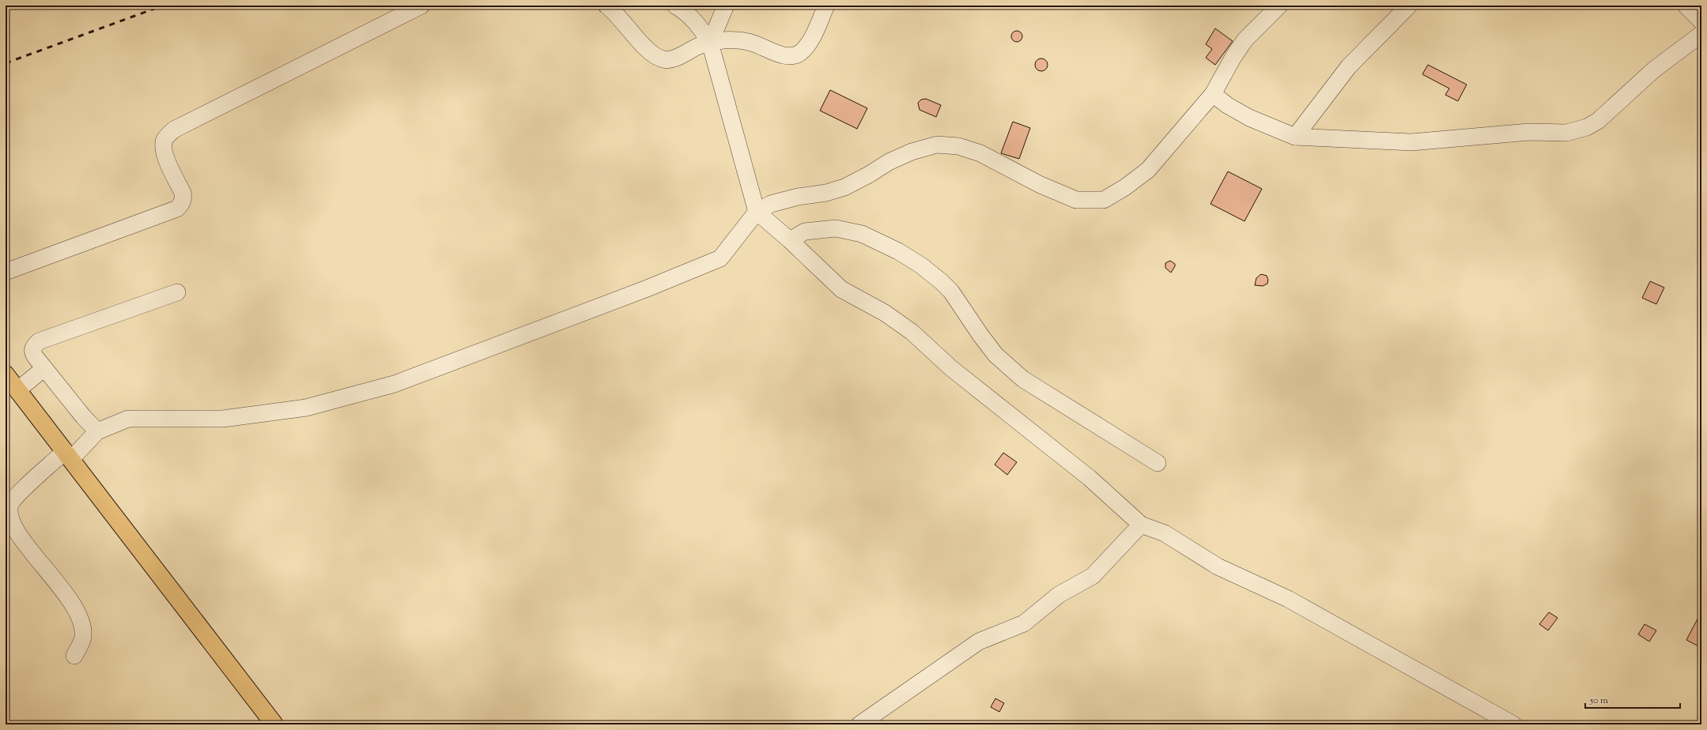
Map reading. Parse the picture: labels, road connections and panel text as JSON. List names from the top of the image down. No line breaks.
{"scale_bar":"50 m"}
